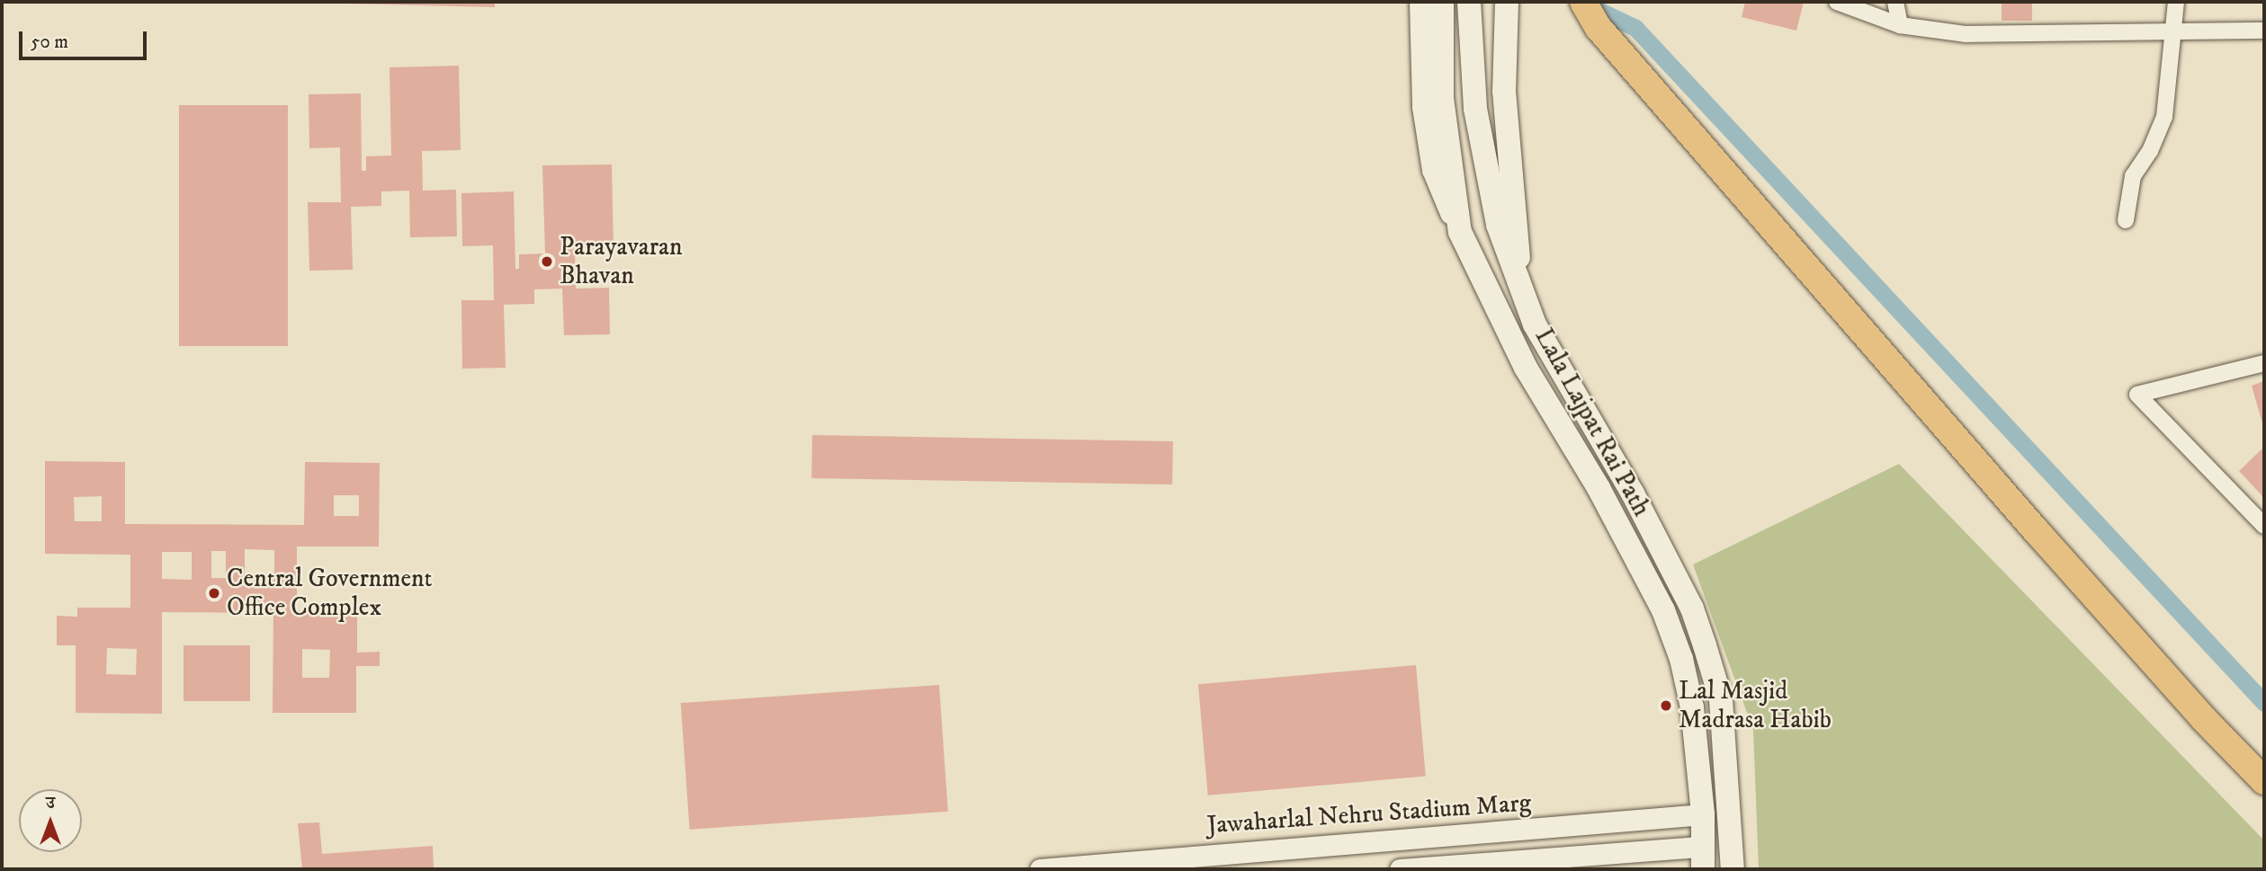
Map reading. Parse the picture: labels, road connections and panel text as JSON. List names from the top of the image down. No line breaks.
{"streets":{"main road":["Lala Lajpat Rai Path"],"street":["Jawaharlal Nehru Stadium Marg"]},"crossings":[["Lala Lajpat Rai Path","Jawaharlal Nehru Stadium Marg"]],"places":["Parayavaran Bhavan","Central Government Office Complex","Lal Masjid Madrasa Habib"],"scale_bar":"50 m","north":"top"}
